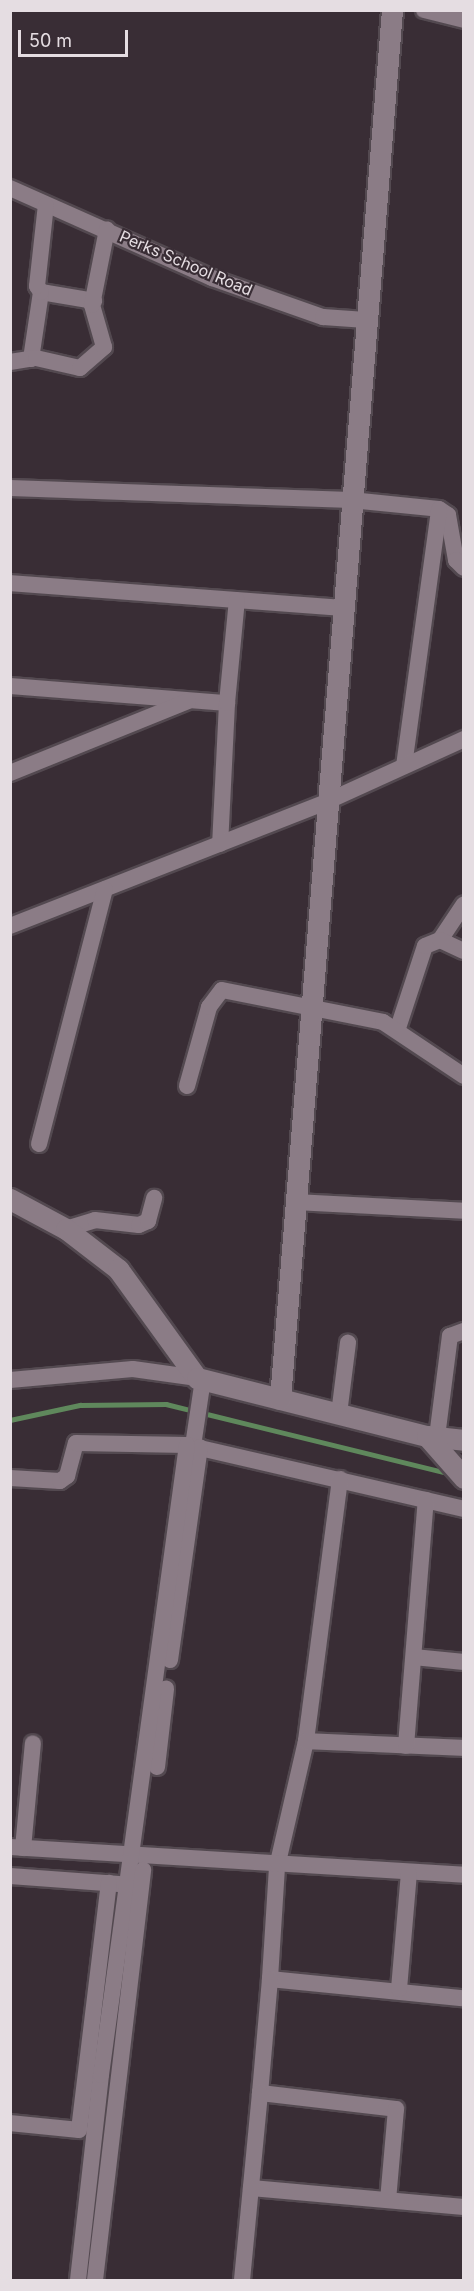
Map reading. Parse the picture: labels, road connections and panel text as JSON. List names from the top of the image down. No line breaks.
{"streets":{"street":["Perks School Road"]},"scale_bar":"50 m"}
